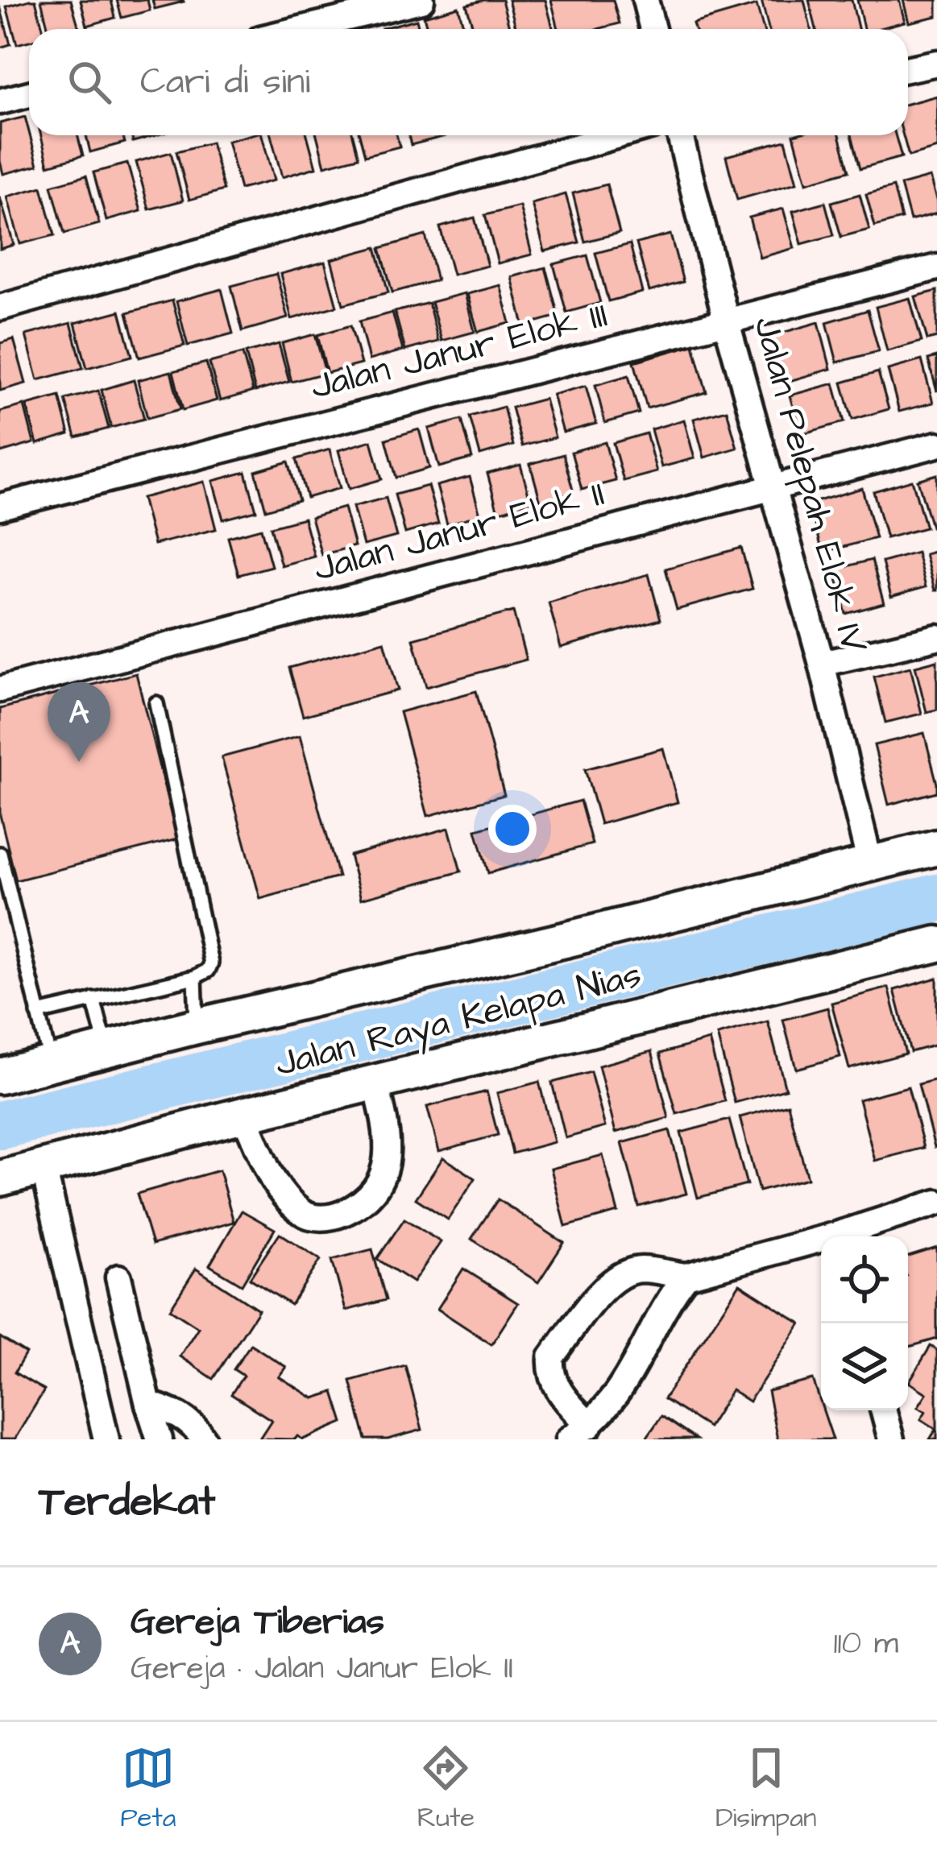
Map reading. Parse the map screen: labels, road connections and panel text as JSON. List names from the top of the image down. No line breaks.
{"streets":{"main road":["Jalan Raya Kelapa Nias"],"street":["Jalan Janur Elok III","Jalan Pelepah Elok IV","Jalan Janur Elok II"]},"crossings":[["Jalan Janur Elok III","Jalan Pelepah Elok IV"],["Jalan Pelepah Elok IV","Jalan Janur Elok II"],["Jalan Pelepah Elok IV","Jalan Raya Kelapa Nias"]],"page":{"search":"Cari di sini","pins":"A","heading":"Terdekat","list":[{"mark":"A","name":"Gereja Tiberias","note":"Gereja · Jalan Janur Elok II","value":"110 m"}],"nav":["Peta","Rute","Disimpan"]}}
